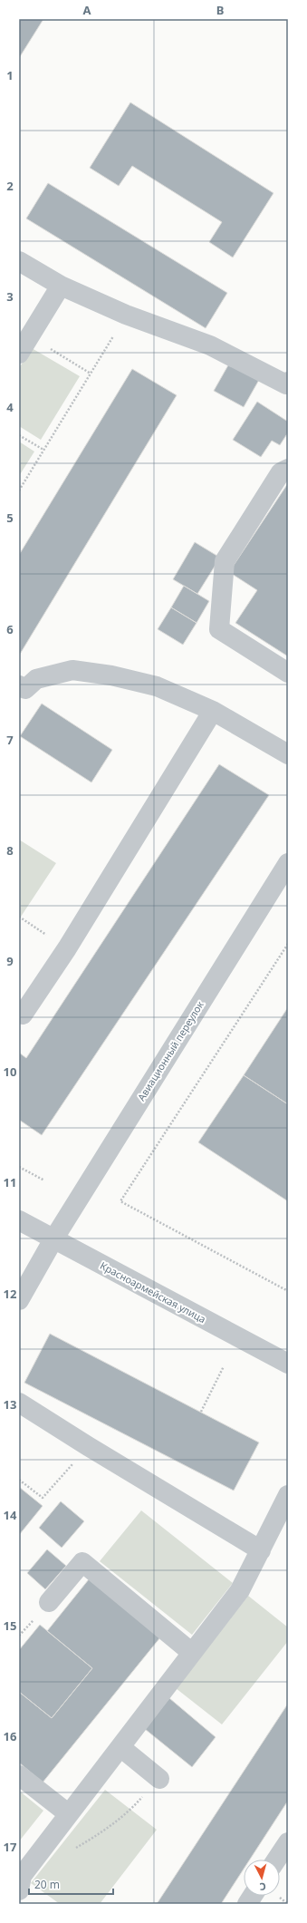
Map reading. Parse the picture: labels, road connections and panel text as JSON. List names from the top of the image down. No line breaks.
{"streets":{"street":["Авиационный переулок","Красноармейская улица"]},"crossings":[["Авиационный переулок","Красноармейская улица"]],"scale_bar":"20 m","north":"bottom","grid":{"columns":["A","B"],"rows":["1","2","3","4","5","6","7","8","9","10","11","12","13","14","15","16","17"]}}
